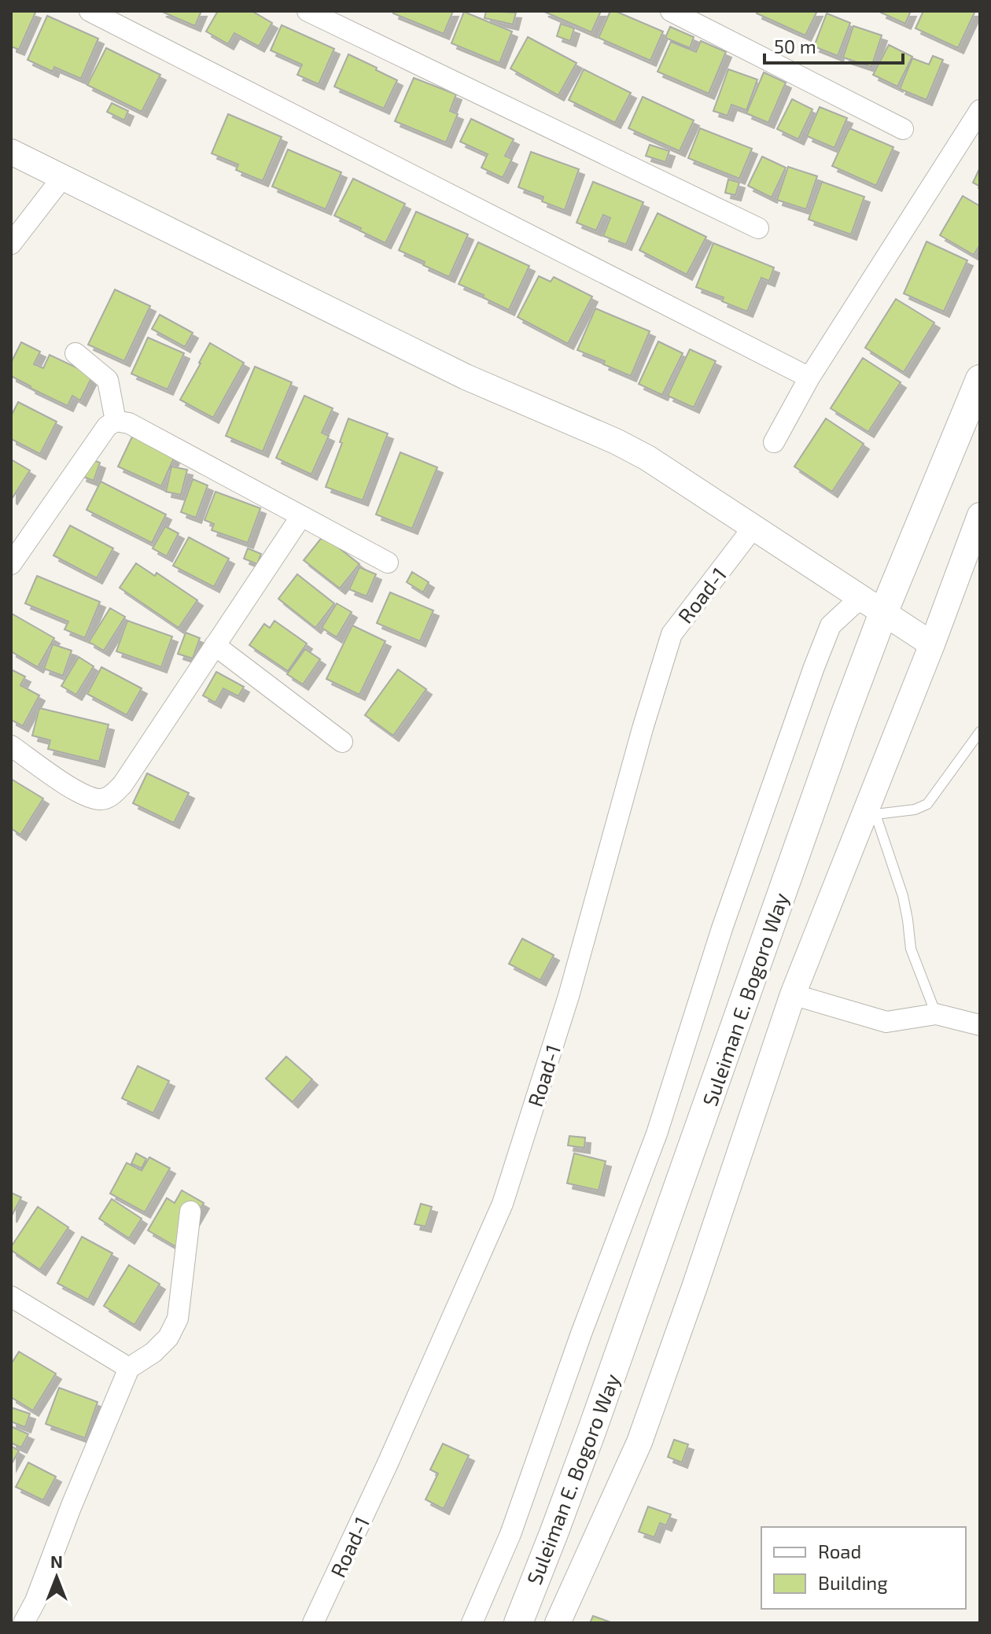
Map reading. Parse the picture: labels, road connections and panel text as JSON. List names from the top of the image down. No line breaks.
{"streets":{"main road":["Suleiman E. Bogoro Way"],"street":["Road-1"]},"legend":["Road","Building"],"scale_bar":"50 m","north":"top"}
